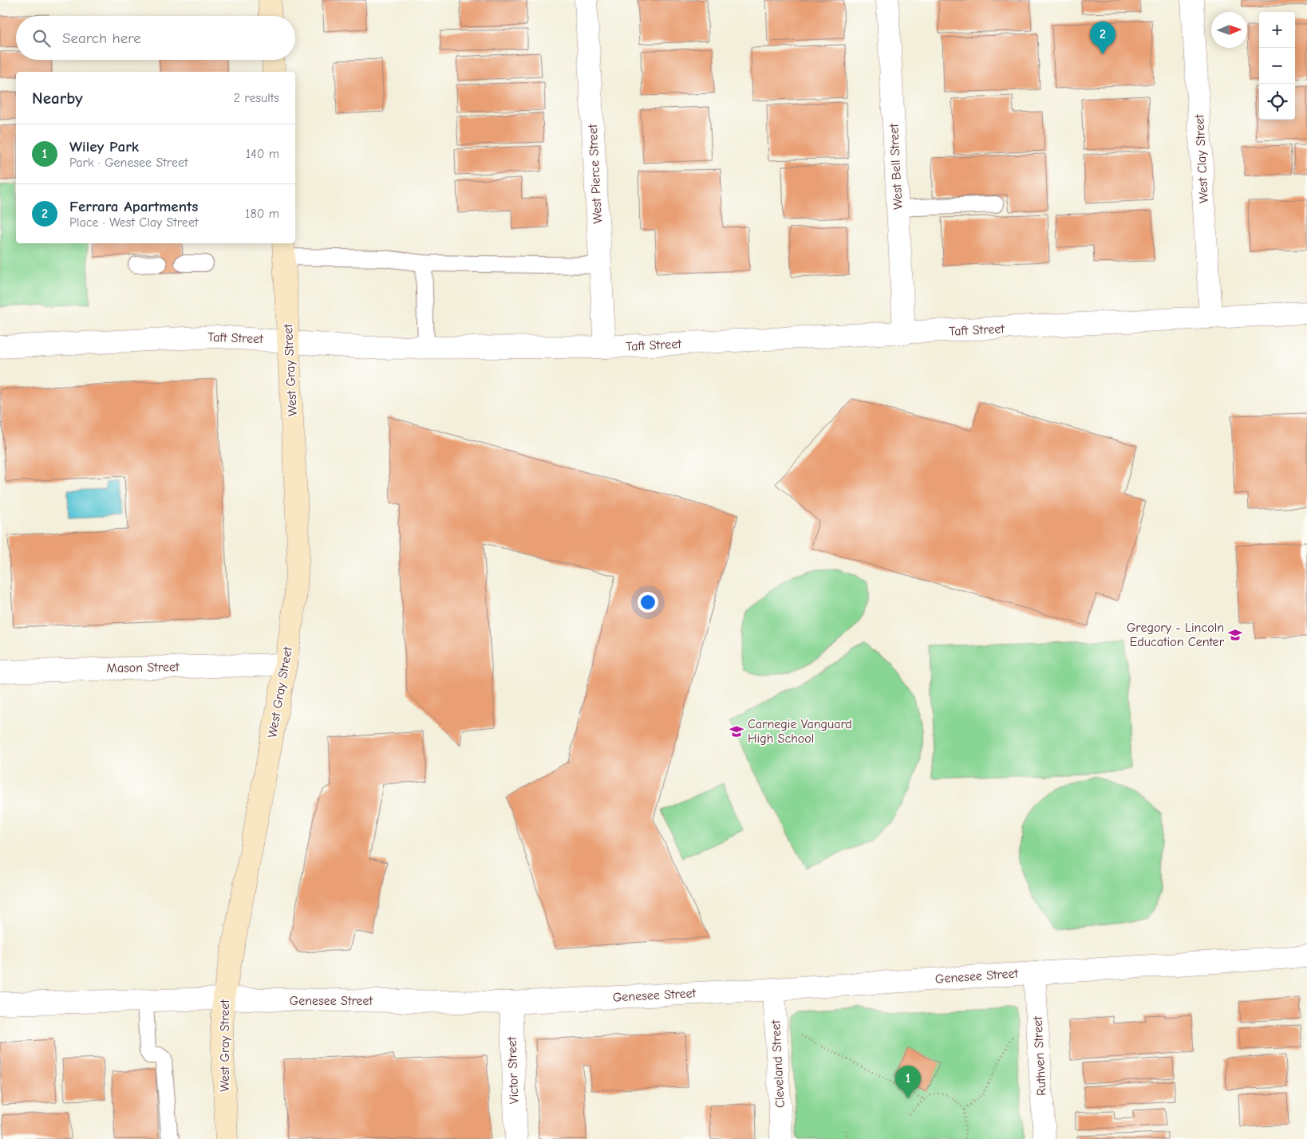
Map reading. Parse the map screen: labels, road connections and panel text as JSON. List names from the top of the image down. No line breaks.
{"streets":{"main road":["West Gray Street"],"street":["West Clay Street","West Bell Street","West Pierce Street","Taft Street","Mason Street","Genesee Street","Ruthven Street","Cleveland Street","Victor Street"]},"crossings":[["West Clay Street","Taft Street"],["West Bell Street","Taft Street"],["West Pierce Street","Taft Street"],["Taft Street","West Gray Street"],["West Gray Street","Mason Street"],["West Gray Street","Genesee Street"],["Genesee Street","Ruthven Street"],["Genesee Street","Cleveland Street"],["Genesee Street","Victor Street"]],"places":{"school or university":["Gregory - Lincoln Education Center","Carnegie Vanguard High School"]},"north":"right","page":{"map_buttons":["+","−"],"search":"Search here","pins":["2","1"],"heading":["Nearby","2 results"],"list":[{"mark":"1","name":"Wiley Park","note":"Park · Genesee Street","value":"140 m"},{"mark":"2","name":"Ferrara Apartments","note":"Place · West Clay Street","value":"180 m"}]}}
